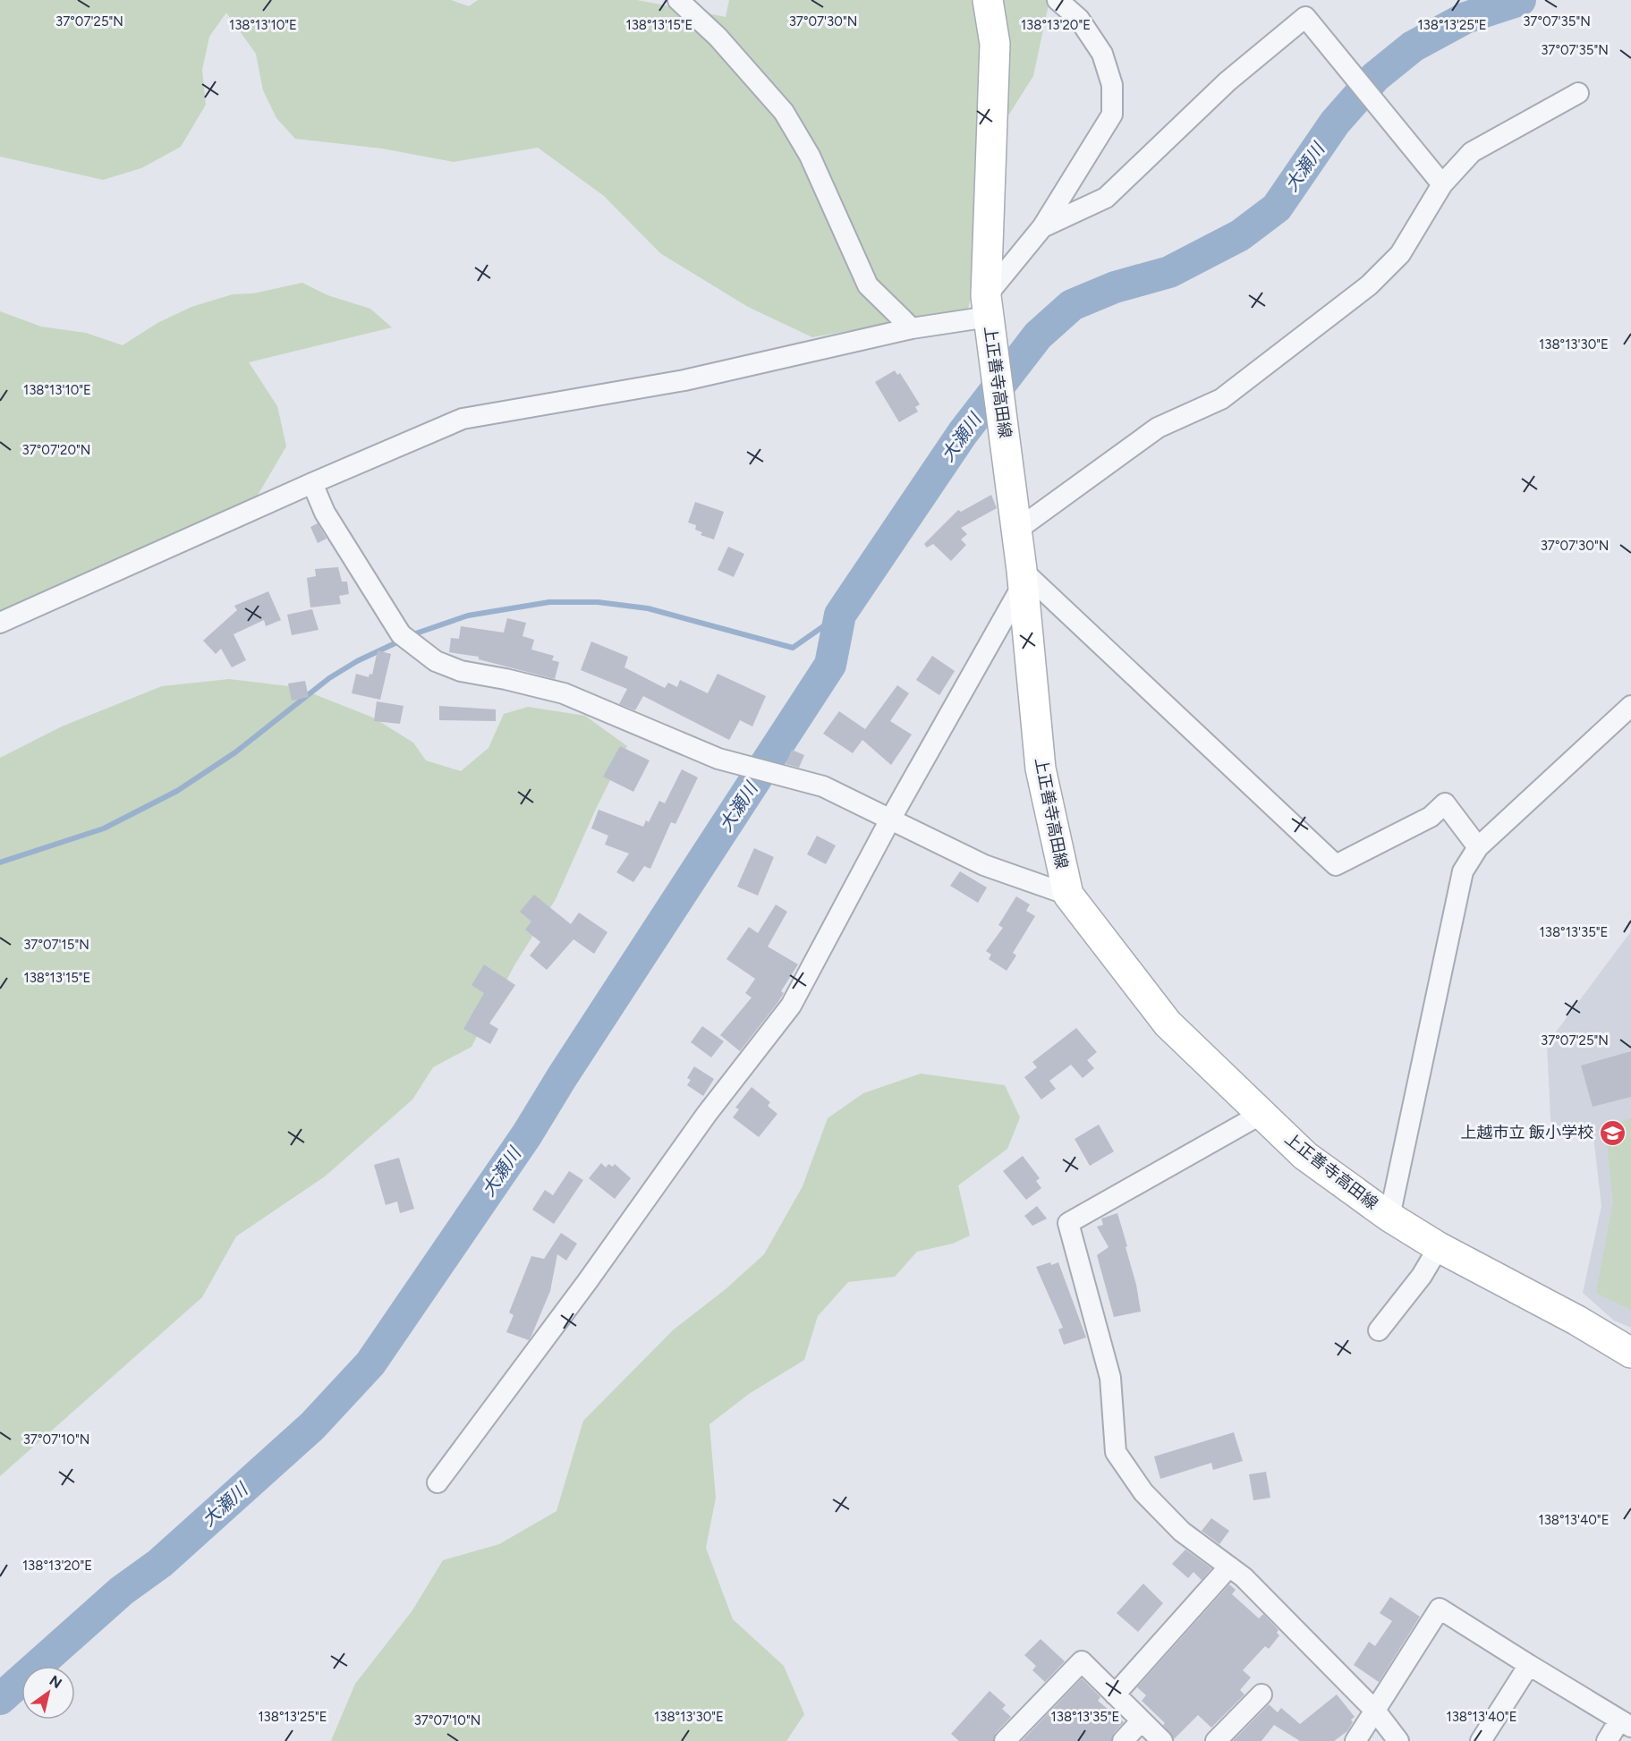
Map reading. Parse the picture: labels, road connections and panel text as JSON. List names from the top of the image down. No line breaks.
{"streets":{"main road":["上正善寺高田線"]},"water":["大瀬川"],"places":{"school or university":["上越市立 飯小学校"]},"north":"top right","coordinates":["37°07'35\"N","37°07'25\"N","37°07'30\"N","138°13'10\"E","138°13'15\"E","138°13'25\"E","138°13'20\"E","138°13'30\"E","37°07'20\"N","138°13'35\"E","37°07'15\"N","37°07'10\"N","138°13'40\"E"]}
